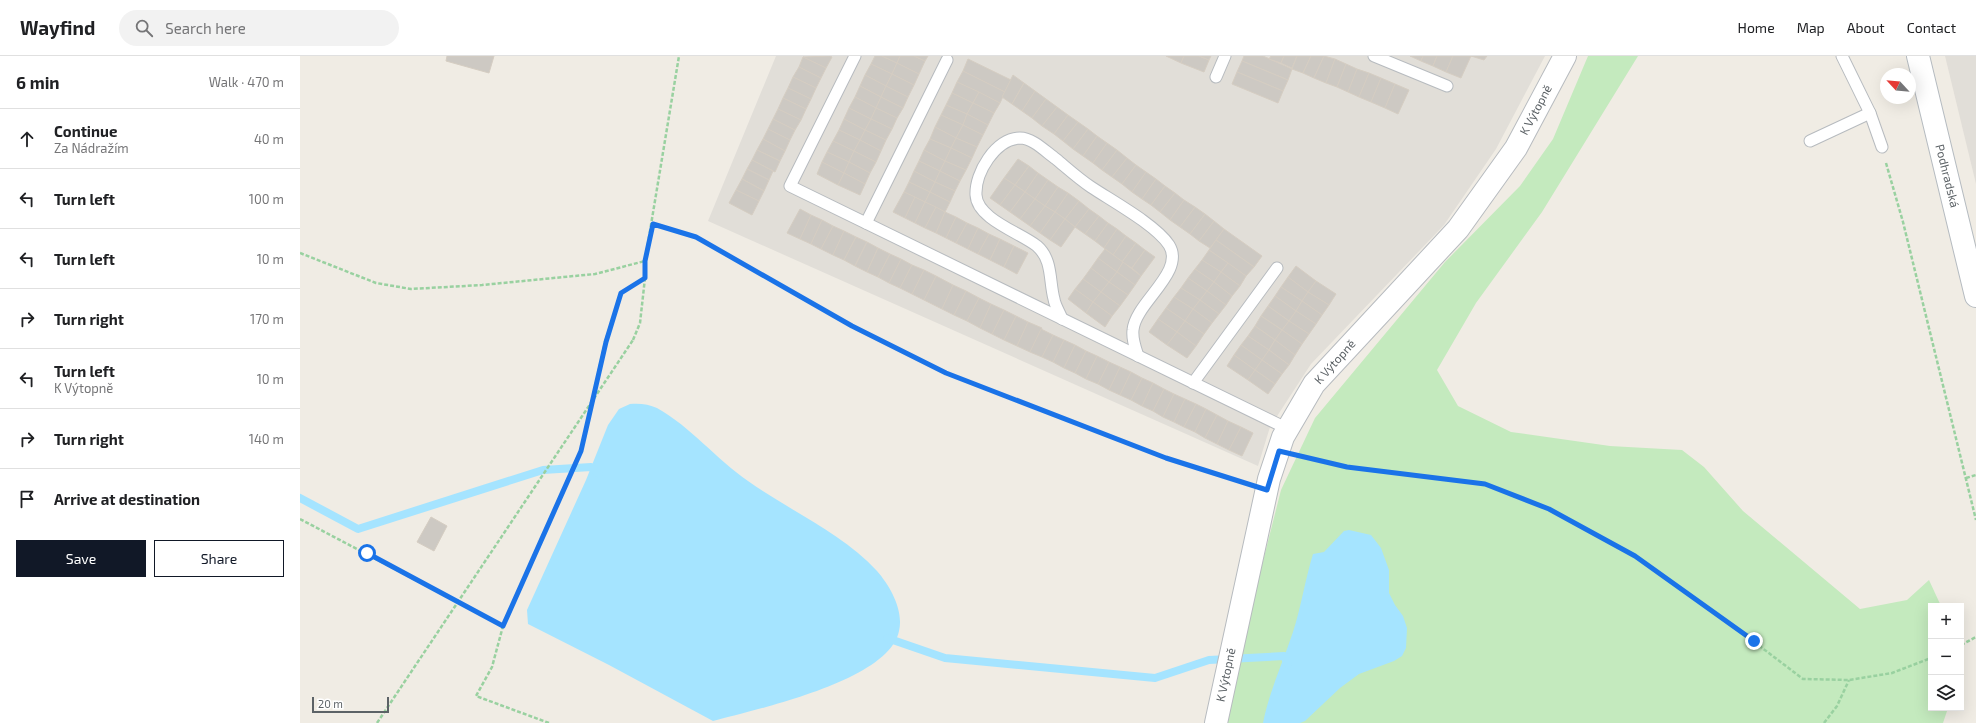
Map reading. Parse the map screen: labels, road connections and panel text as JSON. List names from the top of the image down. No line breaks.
{"streets":{"street":["K Výtopně","Podhradská"]},"scale_bar":"20 m","north":"top left","page":{"header":"Wayfind","search":"Search here","nav":["Home","Map","About","Contact"],"heading":["6 min","Walk · 470 m"],"list":[["Continue","Za Nádražím","40 m"],["Turn left","100 m"],["Turn left","10 m"],["Turn right","170 m"],["Turn left","K Výtopně","10 m"],["Turn right","140 m"],"Arrive at destination"],"buttons":["Save","Share"],"map_buttons":["+","−"],"scale":"20 m"}}
